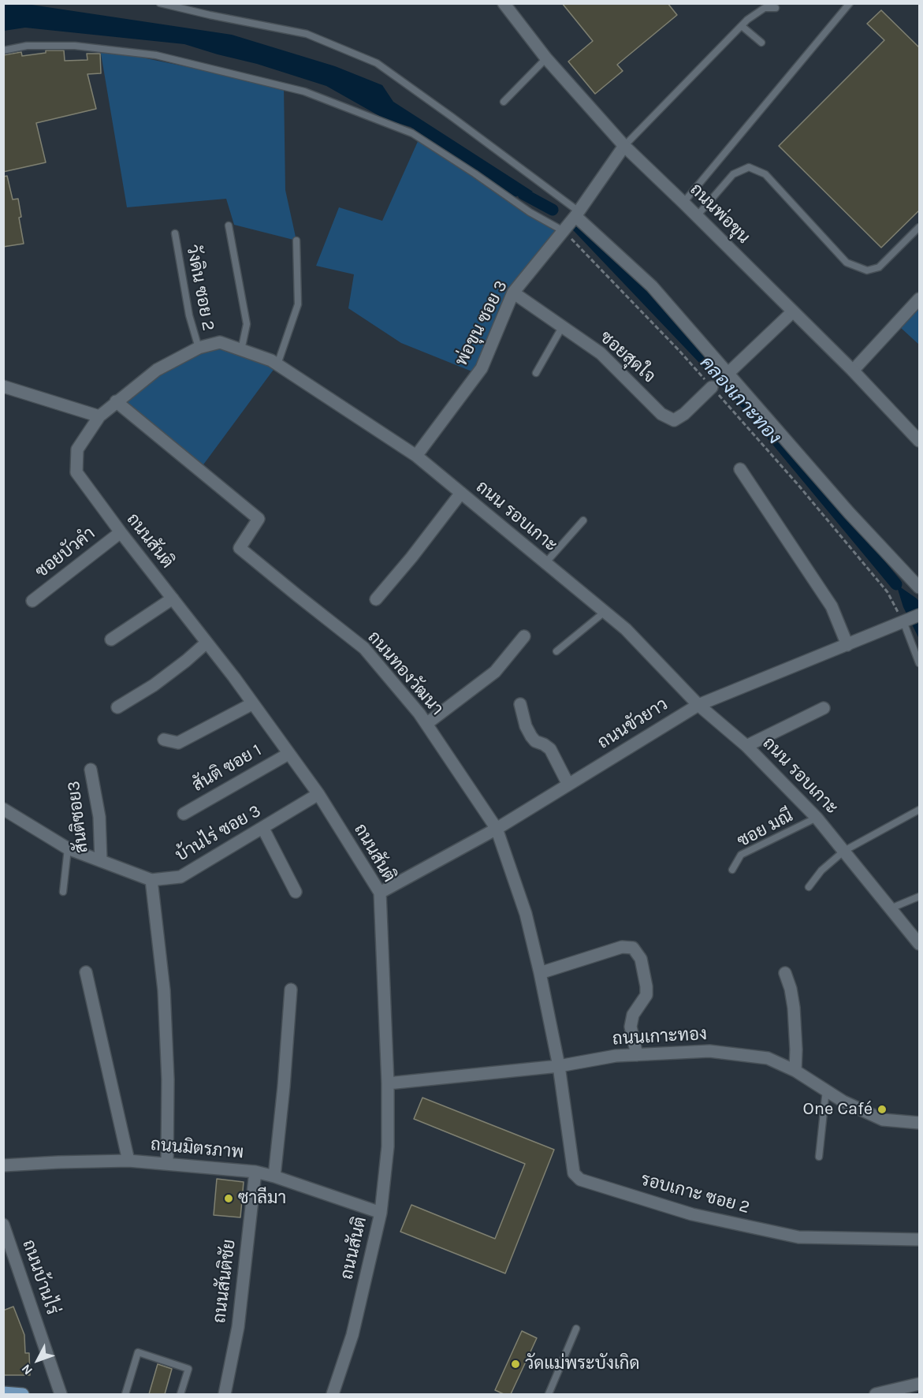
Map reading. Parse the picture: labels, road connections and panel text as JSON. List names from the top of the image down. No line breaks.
{"streets":{"street":["ถนนพ่อขุน","พ่อขุน ซอย 3","ซอยสุดใจ","ถนน รอบเกาะ","ถนนสันติ","ซอยบัวคำ","ถนนทองวัฒนา","ถนนขัวยาว","สันติ ซอย 1","สันติซอย3","บ้านไร่ ซอย 3","ถนนเกาะทอง","ถนนมิตรภาพ","รอบเกาะ ซอย 2","ถนนบ้านไร่","ถนนสันติชัย"],"lane":["วังดิน ซอย 2","ซอย มณี"]},"crossings":[["วังดิน ซอย 2","ถนน รอบเกาะ"],["พ่อขุน ซอย 3","ซอยสุดใจ"],["พ่อขุน ซอย 3","ถนน รอบเกาะ"],["ถนน รอบเกาะ","ถนนสันติ"],["ถนน รอบเกาะ","ถนนทองวัฒนา"],["ถนน รอบเกาะ","ถนนขัวยาว"],["ถนน รอบเกาะ","ซอย มณี"],["ถนนสันติ","ซอยบัวคำ"],["ถนนสันติ","ถนนขัวยาว"],["ถนนสันติ","สันติ ซอย 1"],["ถนนสันติ","บ้านไร่ ซอย 3"],["ถนนสันติ","ถนนเกาะทอง"],["ถนนสันติ","ถนนมิตรภาพ"],["ถนนทองวัฒนา","ถนนขัวยาว"],["ถนนทองวัฒนา","ถนนเกาะทอง"],["ถนนทองวัฒนา","รอบเกาะ ซอย 2"],["สันติซอย3","บ้านไร่ ซอย 3"],["ถนนเกาะทอง","รอบเกาะ ซอย 2"],["ถนนมิตรภาพ","ถนนสันติชัย"]],"water":["คลองเกาะทอง"],"places":["One Café","ซาลีมา","วัดแม่พระบังเกิด"],"north":"bottom left"}
